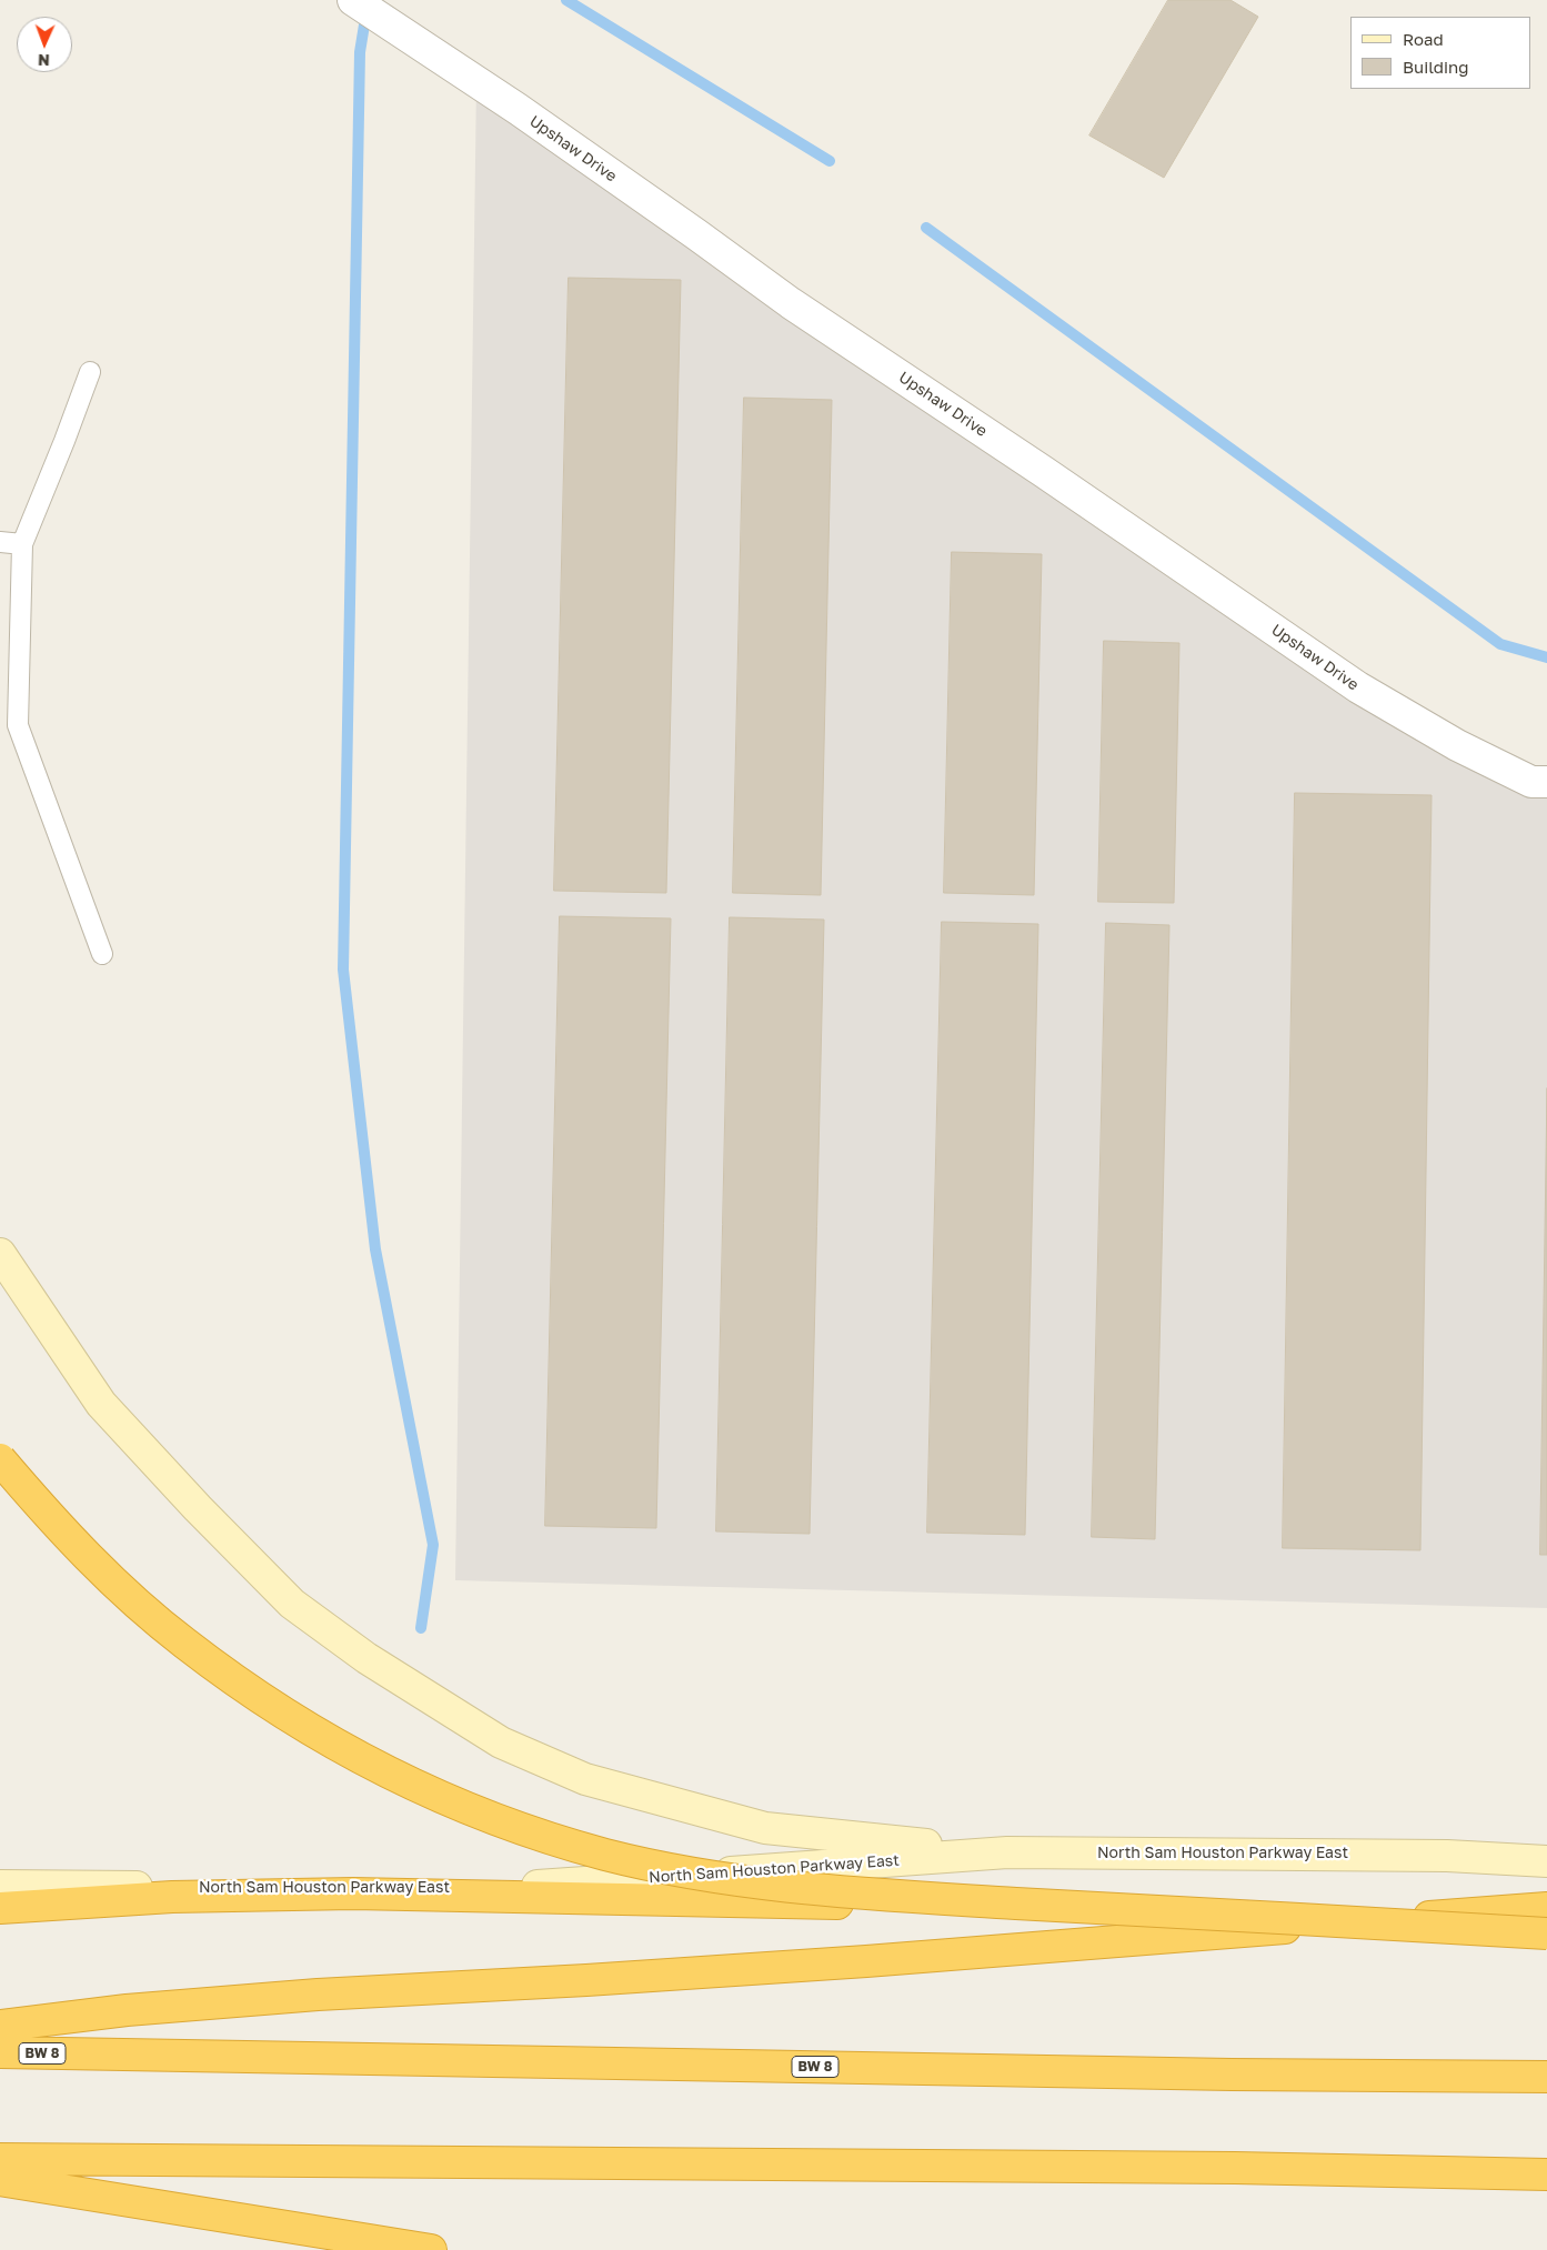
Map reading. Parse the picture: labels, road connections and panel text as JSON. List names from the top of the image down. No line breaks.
{"streets":{"highway":["BW 8"],"main road":["North Sam Houston Parkway East"],"street":["Upshaw Drive"]},"legend":["Road","Building"],"north":"bottom"}
